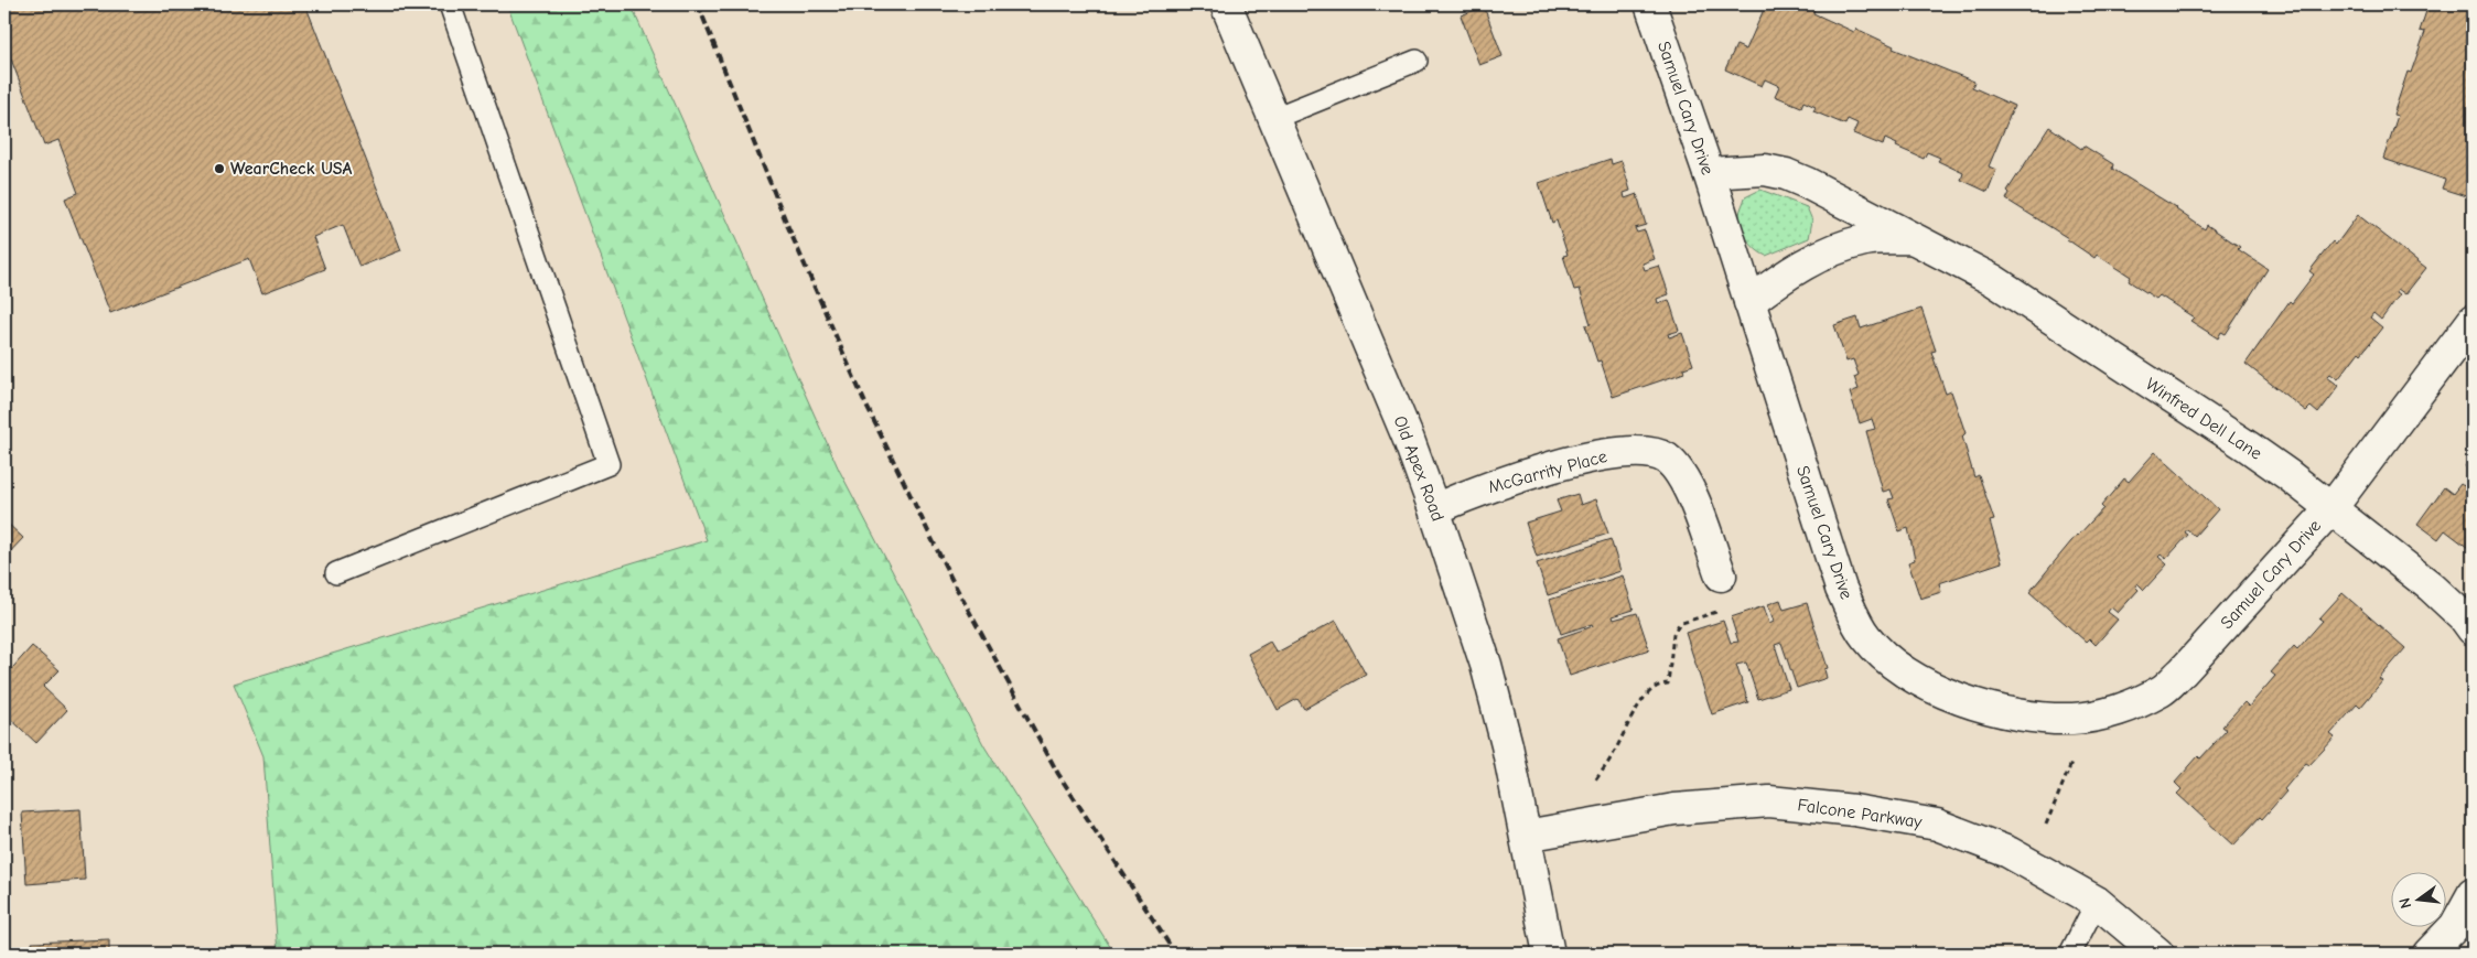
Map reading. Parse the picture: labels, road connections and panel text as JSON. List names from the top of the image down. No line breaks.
{"streets":{"street":["Samuel Cary Drive","Winfred Dell Lane","Old Apex Road","McGarrity Place","Falcone Parkway"]},"crossings":[["Samuel Cary Drive","Winfred Dell Lane"],["Old Apex Road","McGarrity Place"],["Old Apex Road","Falcone Parkway"]],"places":["WearCheck USA"],"north":"left"}
